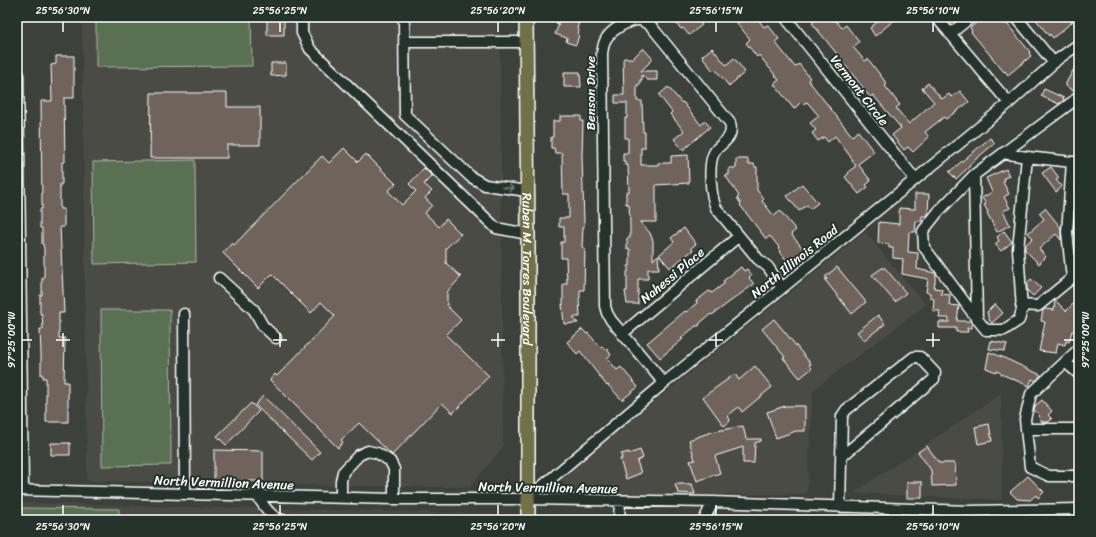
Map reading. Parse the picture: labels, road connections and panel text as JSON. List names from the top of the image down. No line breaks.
{"streets":{"main road":["Ruben M. Torres Boulevard"],"street":["Vermont Circle","Benson Drive","North Illinois Road","Nahessi Place","North Vermillion Avenue"]},"crossings":[["Vermont Circle","North Illinois Road"],["Benson Drive","North Illinois Road"],["Benson Drive","Nahessi Place"],["North Illinois Road","Ruben M. Torres Boulevard"],["North Illinois Road","North Vermillion Avenue"],["Ruben M. Torres Boulevard","North Vermillion Avenue"]],"coordinates":["25°56'30\"N","25°56'25\"N","25°56'20\"N","25°56'15\"N","25°56'10\"N","97°25'00\"W"]}
